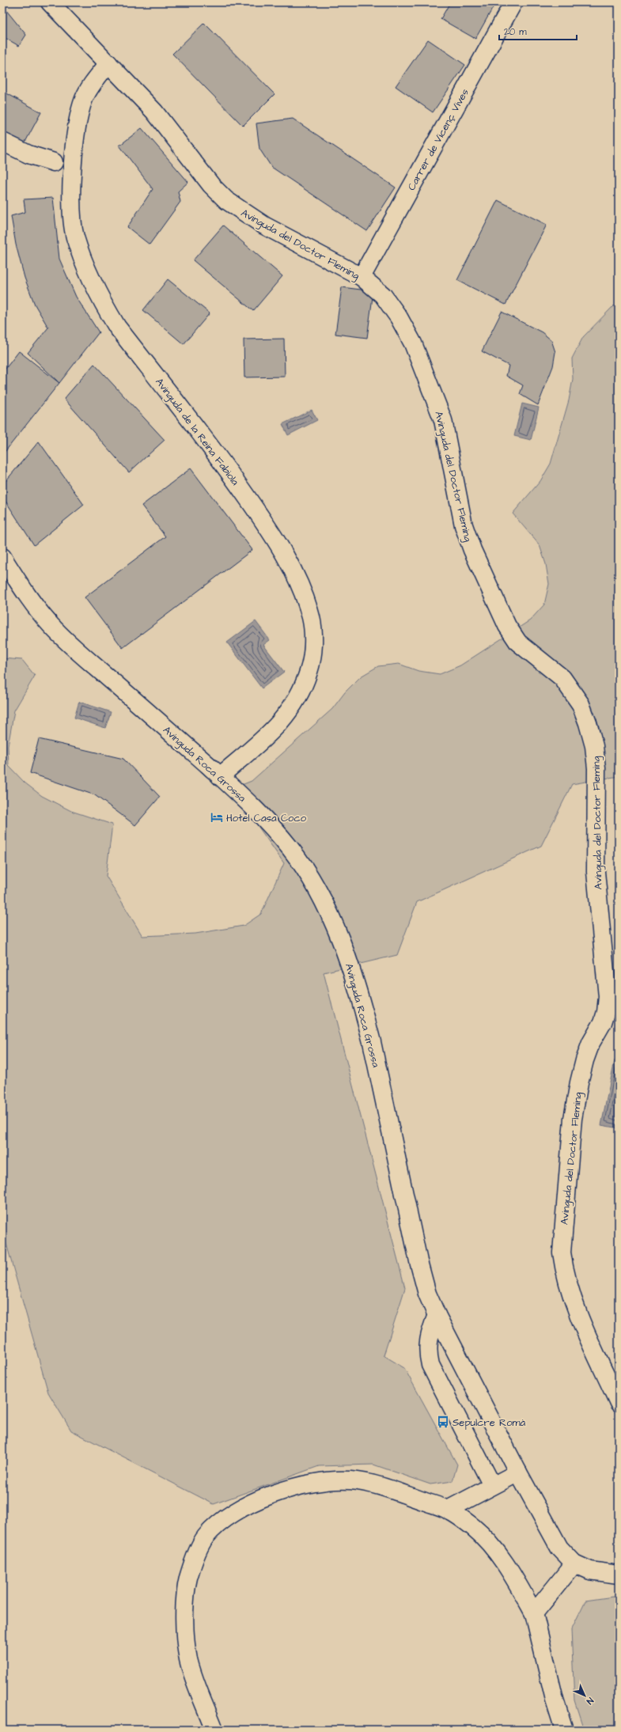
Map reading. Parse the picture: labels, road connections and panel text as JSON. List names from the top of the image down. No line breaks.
{"streets":{"street":["Carrer de Vicenç Vives","Avinguda del Doctor Fleming","Avinguda de la Reina Fabiola","Avinguda Roca Grossa"]},"crossings":[["Carrer de Vicenç Vives","Avinguda del Doctor Fleming"],["Avinguda del Doctor Fleming","Avinguda de la Reina Fabiola"],["Avinguda de la Reina Fabiola","Avinguda Roca Grossa"]],"places":{"hotel":["Hotel Casa Coco"],"bus stop":["Sepulcre Romà"]},"scale_bar":"20 m","north":"bottom right"}
